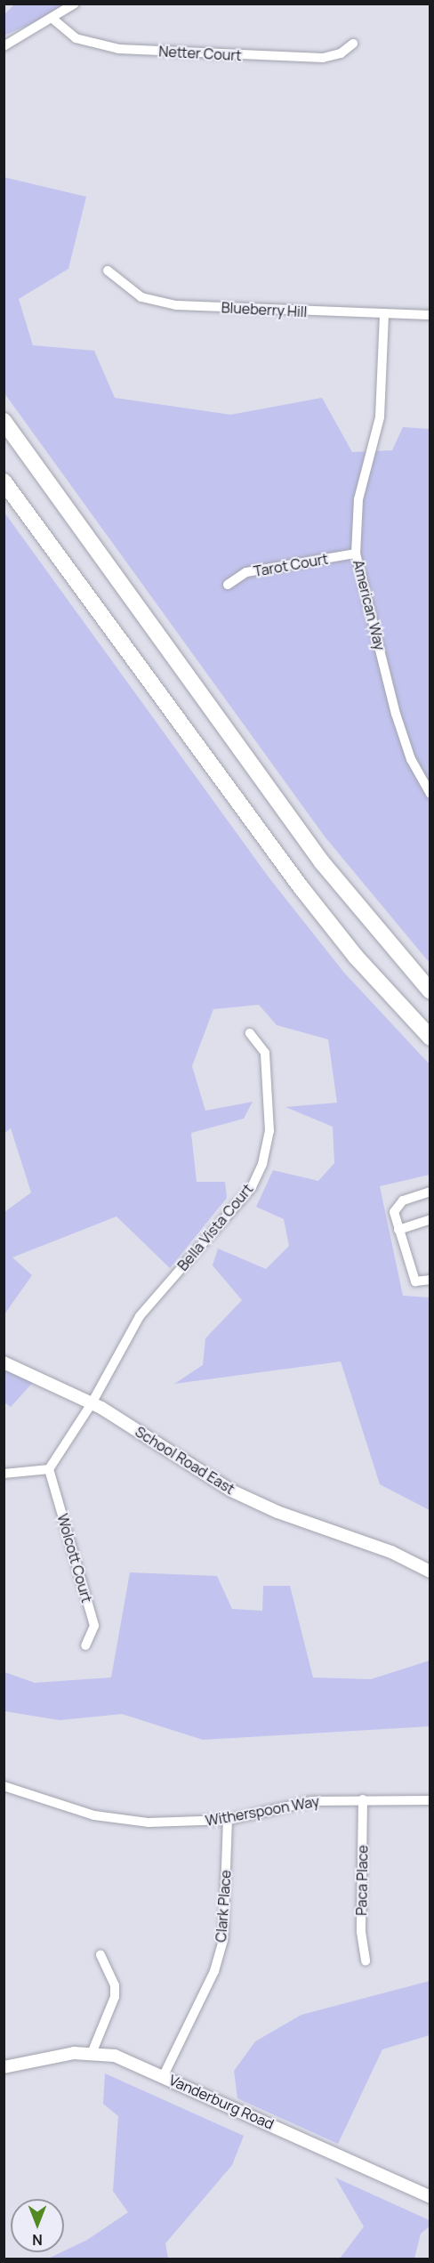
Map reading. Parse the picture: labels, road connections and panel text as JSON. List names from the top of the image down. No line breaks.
{"streets":{"street":["Netter Court","Blueberry Hill","Tarot Court","American Way","Bella Vista Court","School Road East","Wolcott Court","Witherspoon Way","Paca Place","Clark Place","Vanderburg Road"]},"crossings":[["Blueberry Hill","American Way"],["Tarot Court","American Way"],["Bella Vista Court","School Road East"],["Bella Vista Court","Wolcott Court"],["Witherspoon Way","Paca Place"],["Witherspoon Way","Clark Place"],["Clark Place","Vanderburg Road"]],"north":"bottom"}
